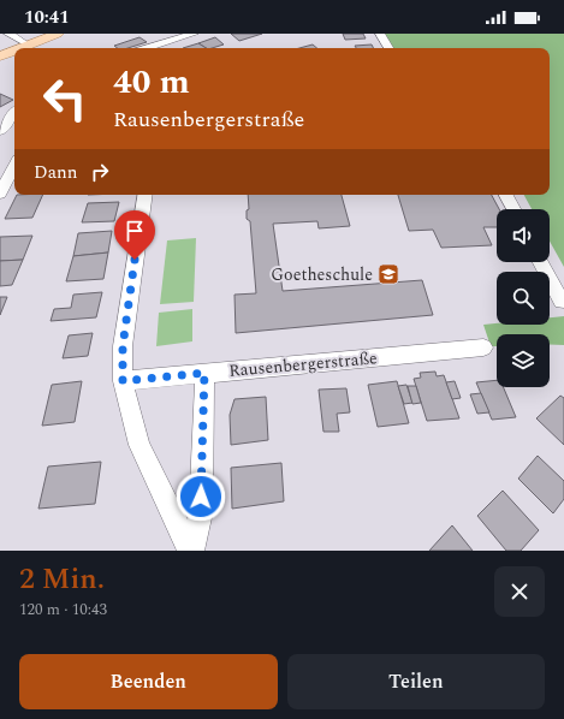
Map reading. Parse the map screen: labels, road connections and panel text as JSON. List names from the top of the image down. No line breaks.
{"streets":{"street":["Rausenbergerstraße"]},"places":{"school or university":["Goetheschule"]},"page":{"status":"10:41","turn":["40 m","Rausenbergerstraße"],"then":"Dann","heading":["2 Min.","120 m · 10:43"],"buttons":["Beenden","Teilen"]}}
